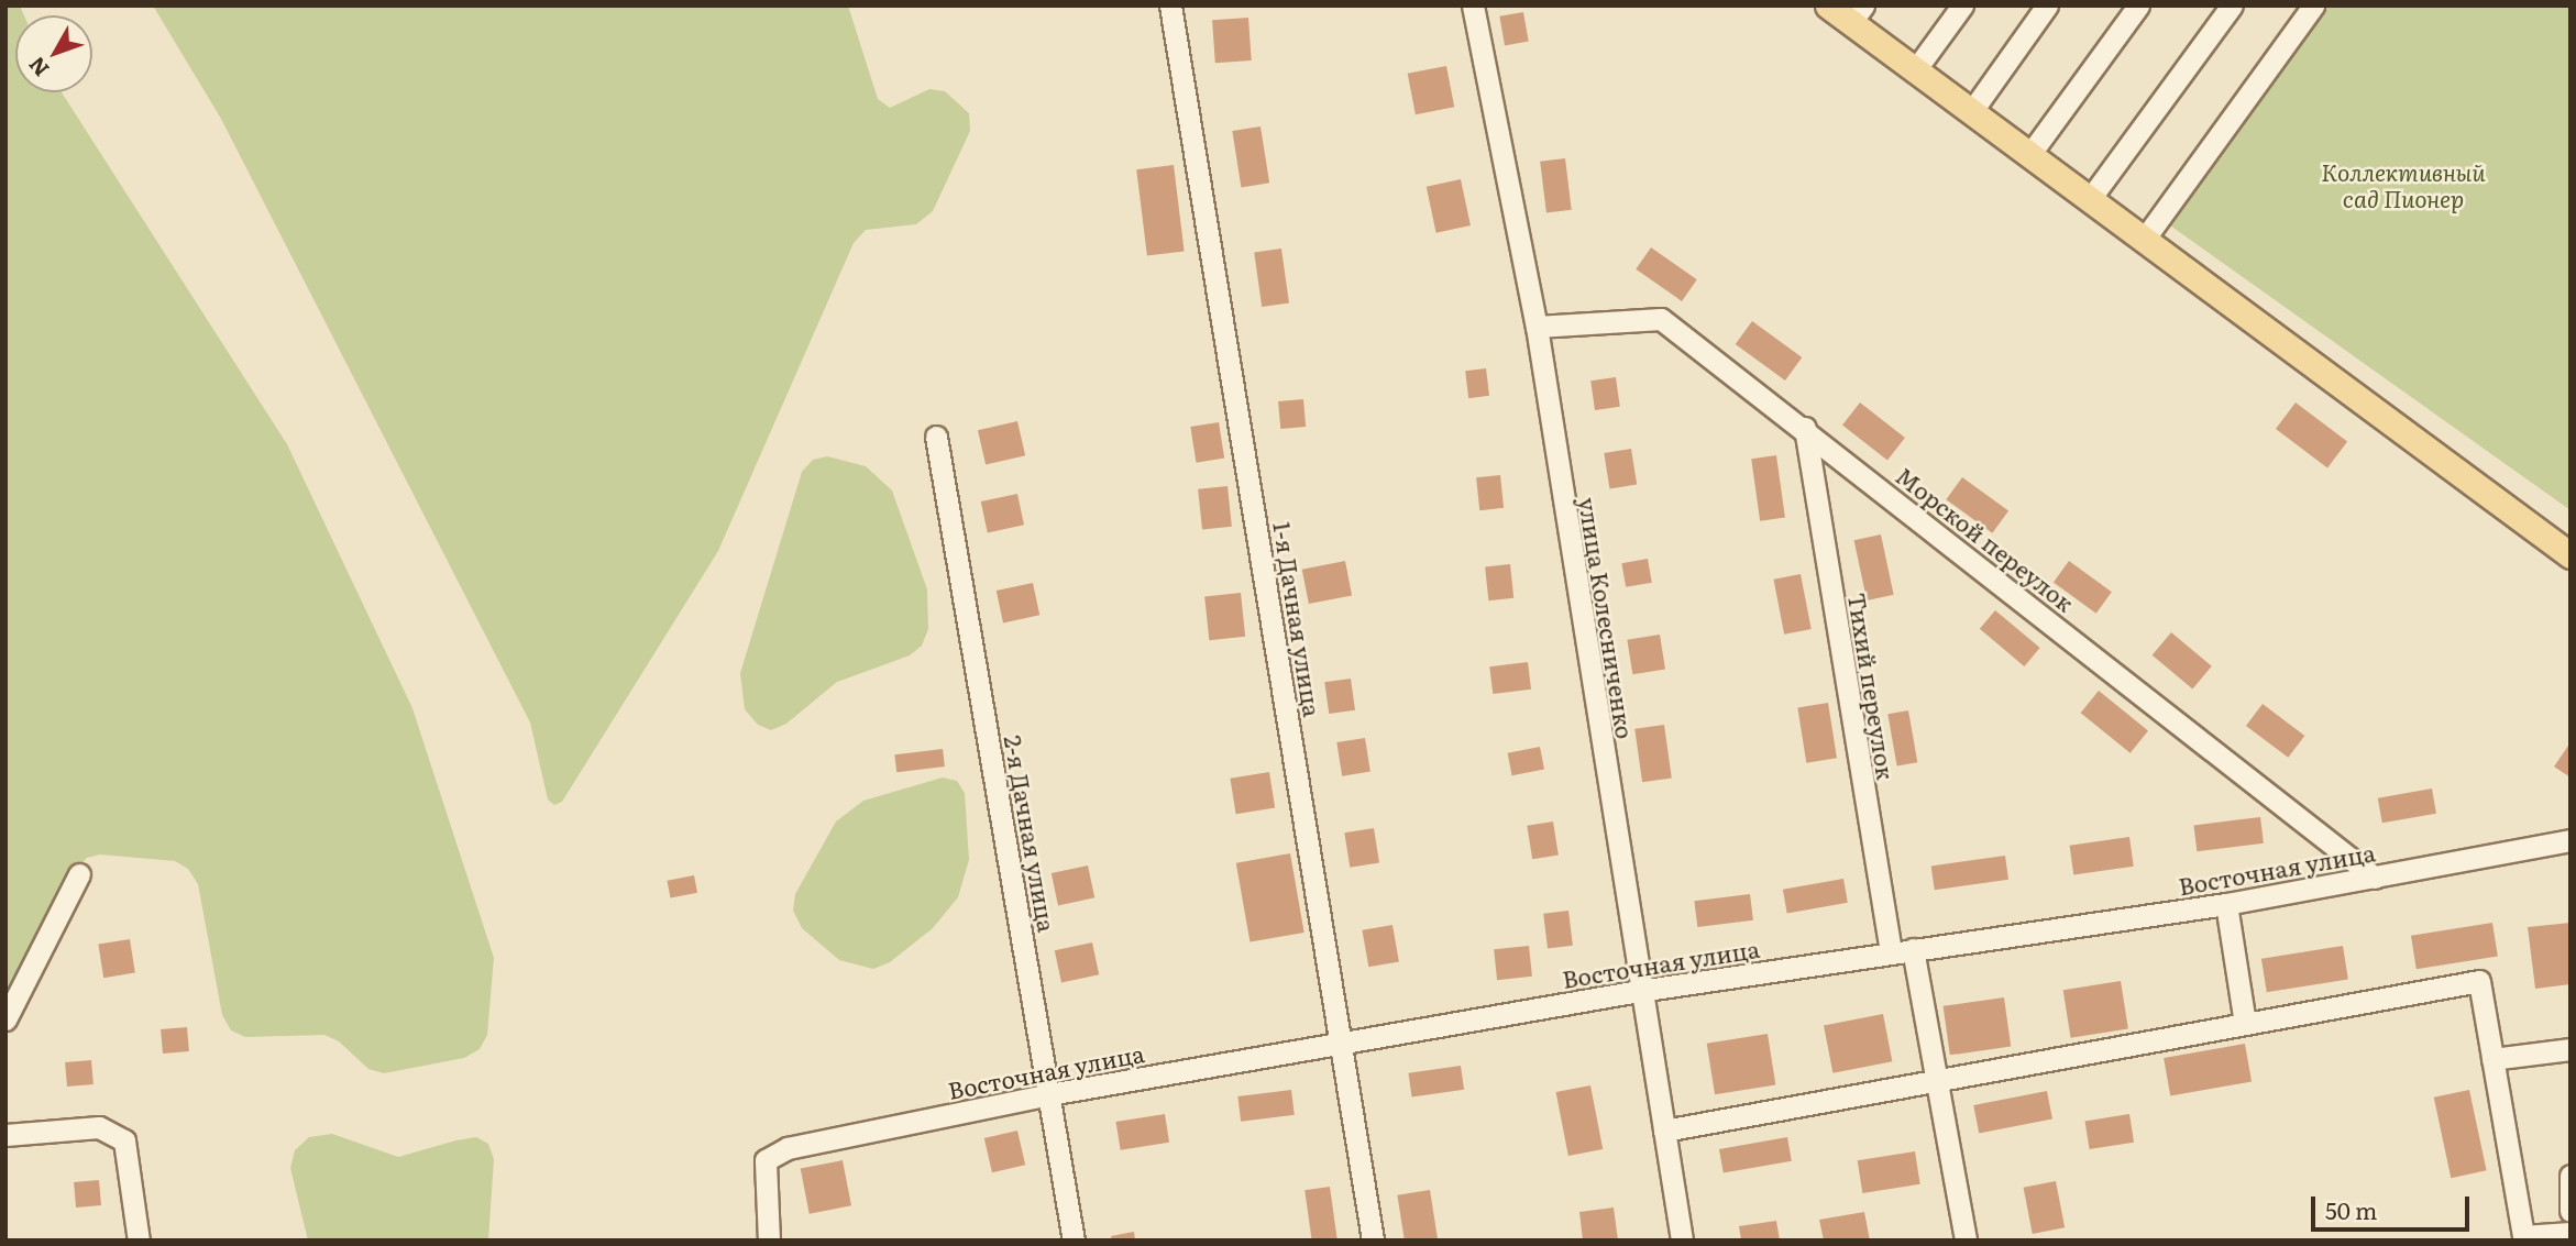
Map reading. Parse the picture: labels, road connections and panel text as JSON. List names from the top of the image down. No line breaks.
{"streets":{"street":["Морской переулок","улица Колесниченко","1-я Дачная улица","Тихий переулок","2-я Дачная улица","Восточная улица"]},"crossings":[["Морской переулок","улица Колесниченко"],["Морской переулок","Тихий переулок"],["Морской переулок","Восточная улица"],["улица Колесниченко","Восточная улица"],["1-я Дачная улица","Восточная улица"],["Тихий переулок","Восточная улица"],["2-я Дачная улица","Восточная улица"]],"parks":["Коллективный сад Пионер"],"scale_bar":"50 m","north":"bottom left"}
